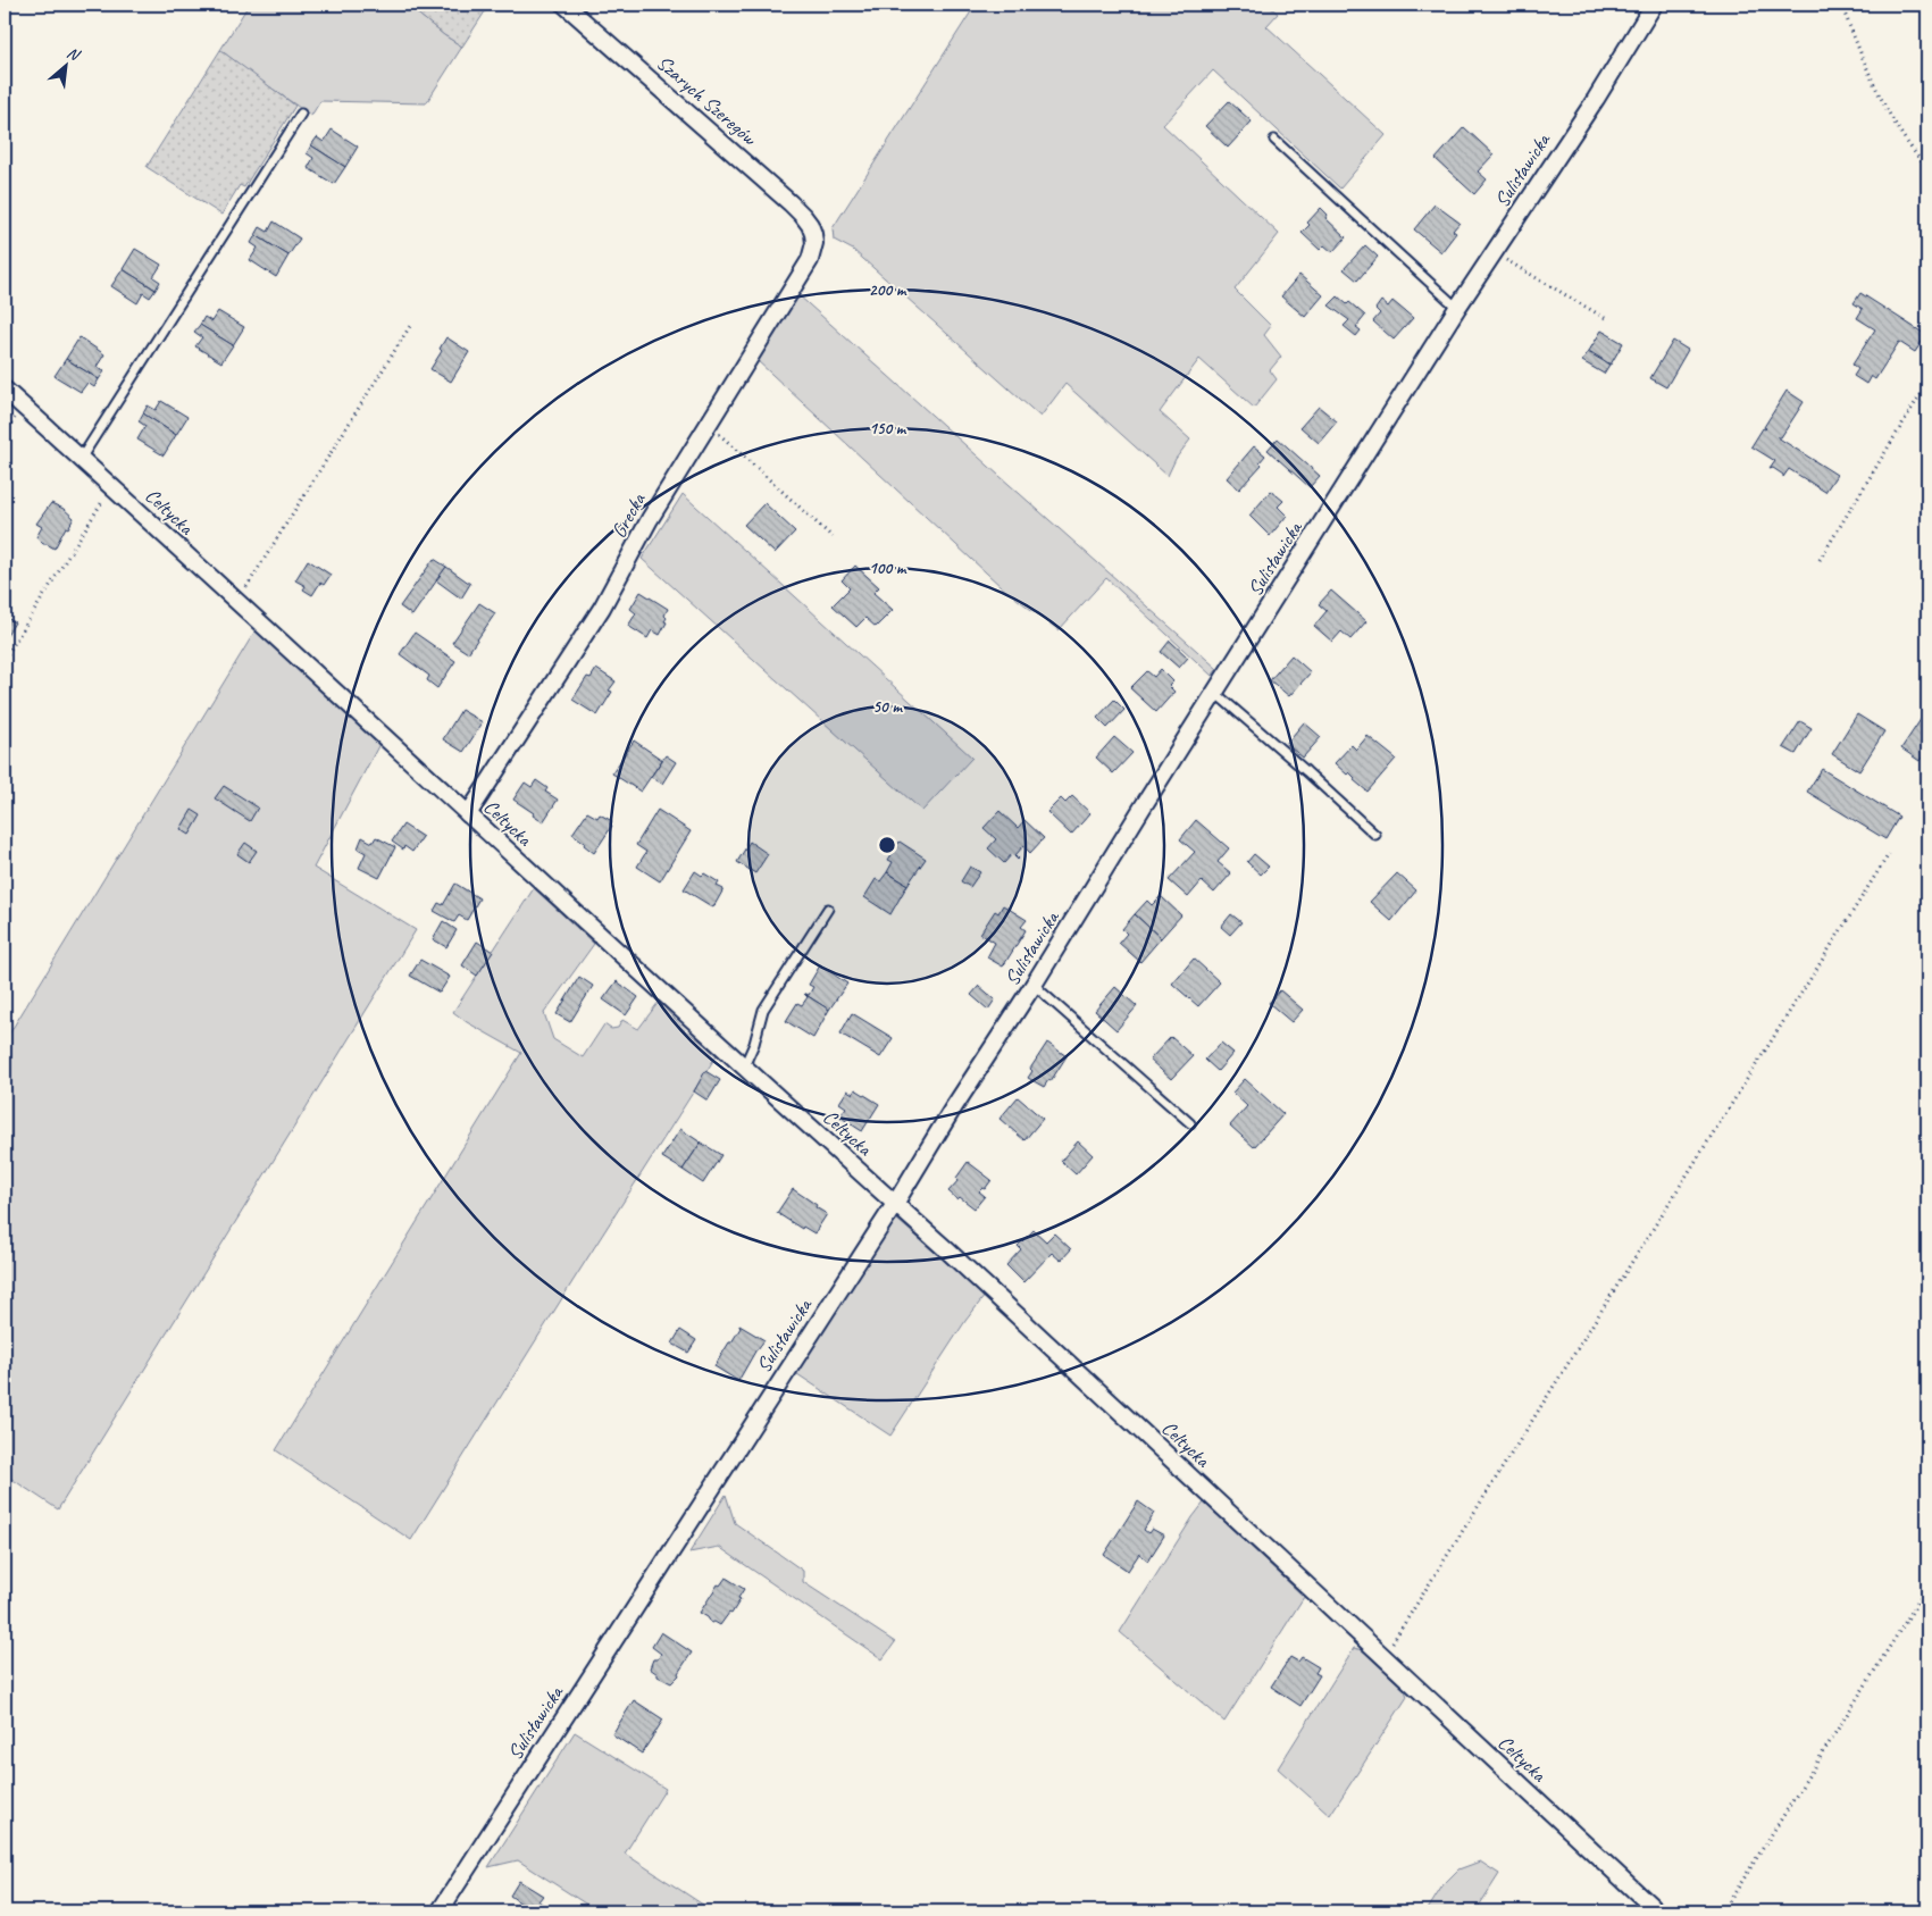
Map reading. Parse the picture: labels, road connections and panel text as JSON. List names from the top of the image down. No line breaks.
{"streets":{"street":["Szarych Szeregów","Sulisławicka","Celtycka","Grecka"]},"crossings":[["Szarych Szeregów","Grecka"],["Sulisławicka","Celtycka"],["Celtycka","Grecka"]],"north":"top right","rings":["200 m","150 m","100 m","50 m"]}
